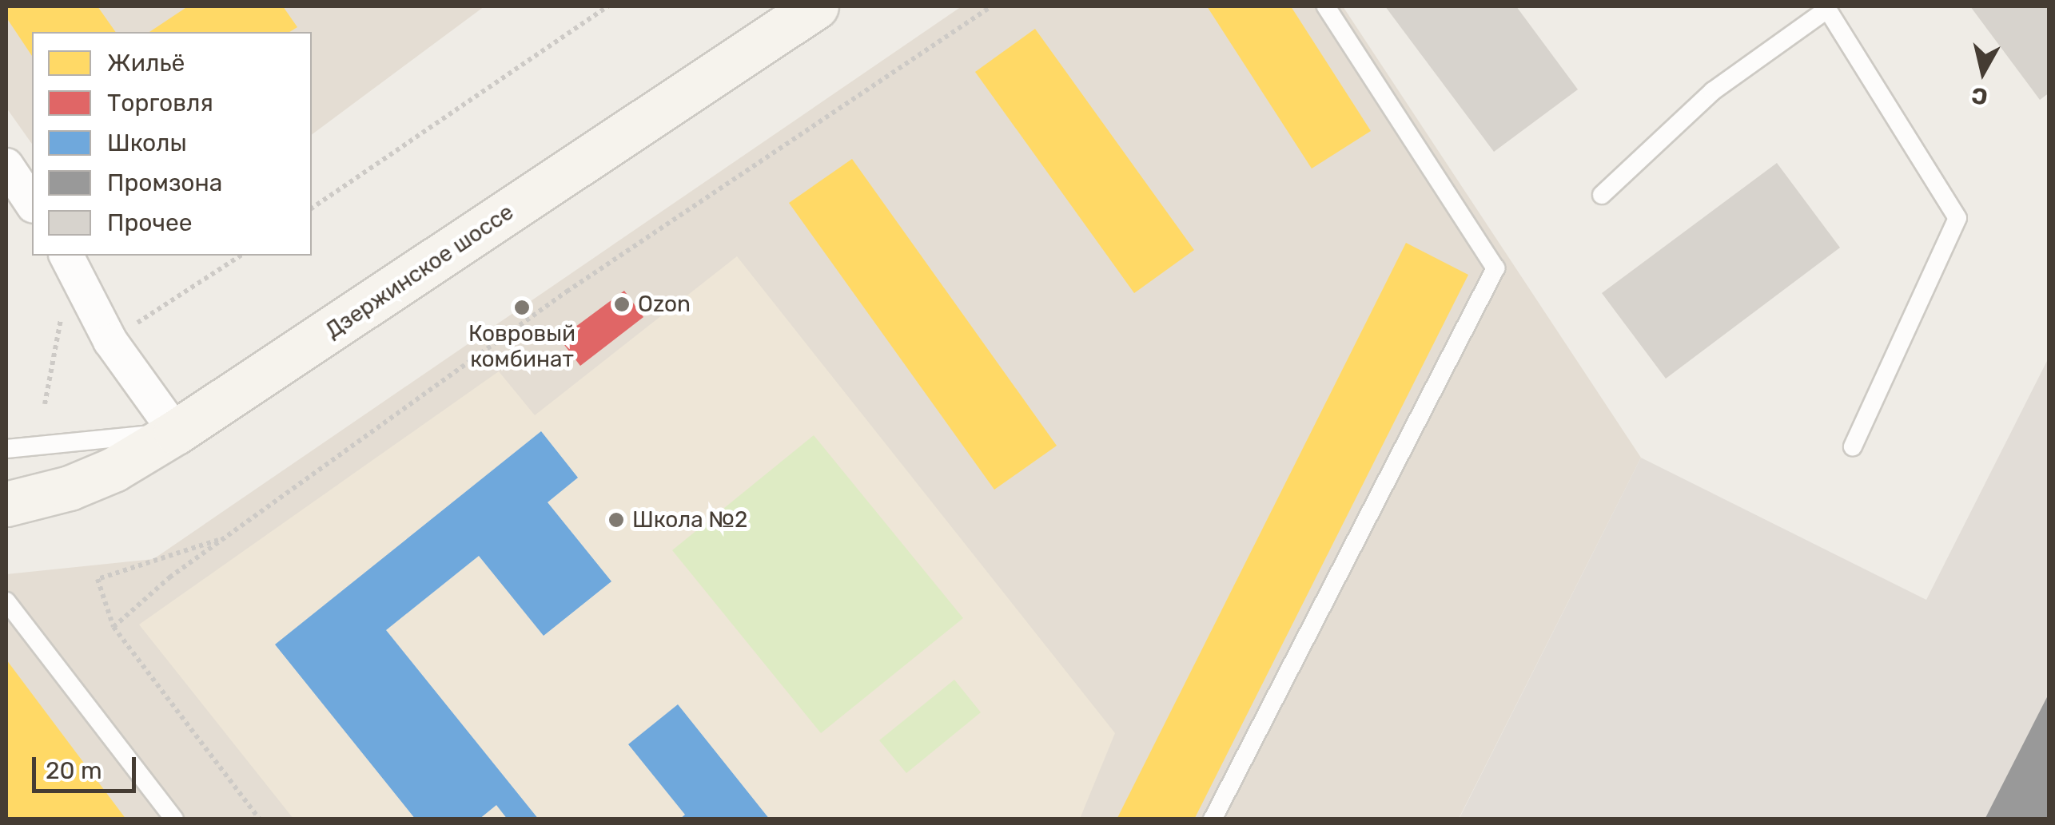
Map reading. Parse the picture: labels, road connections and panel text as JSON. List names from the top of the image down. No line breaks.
{"streets":{"main road":["Дзержинское шоссе"]},"places":["Ozon","Ковровый комбинат","Школа №2"],"legend":["Жильё","Торговля","Школы","Промзона","Прочее"],"scale_bar":"20 m","north":"bottom"}
